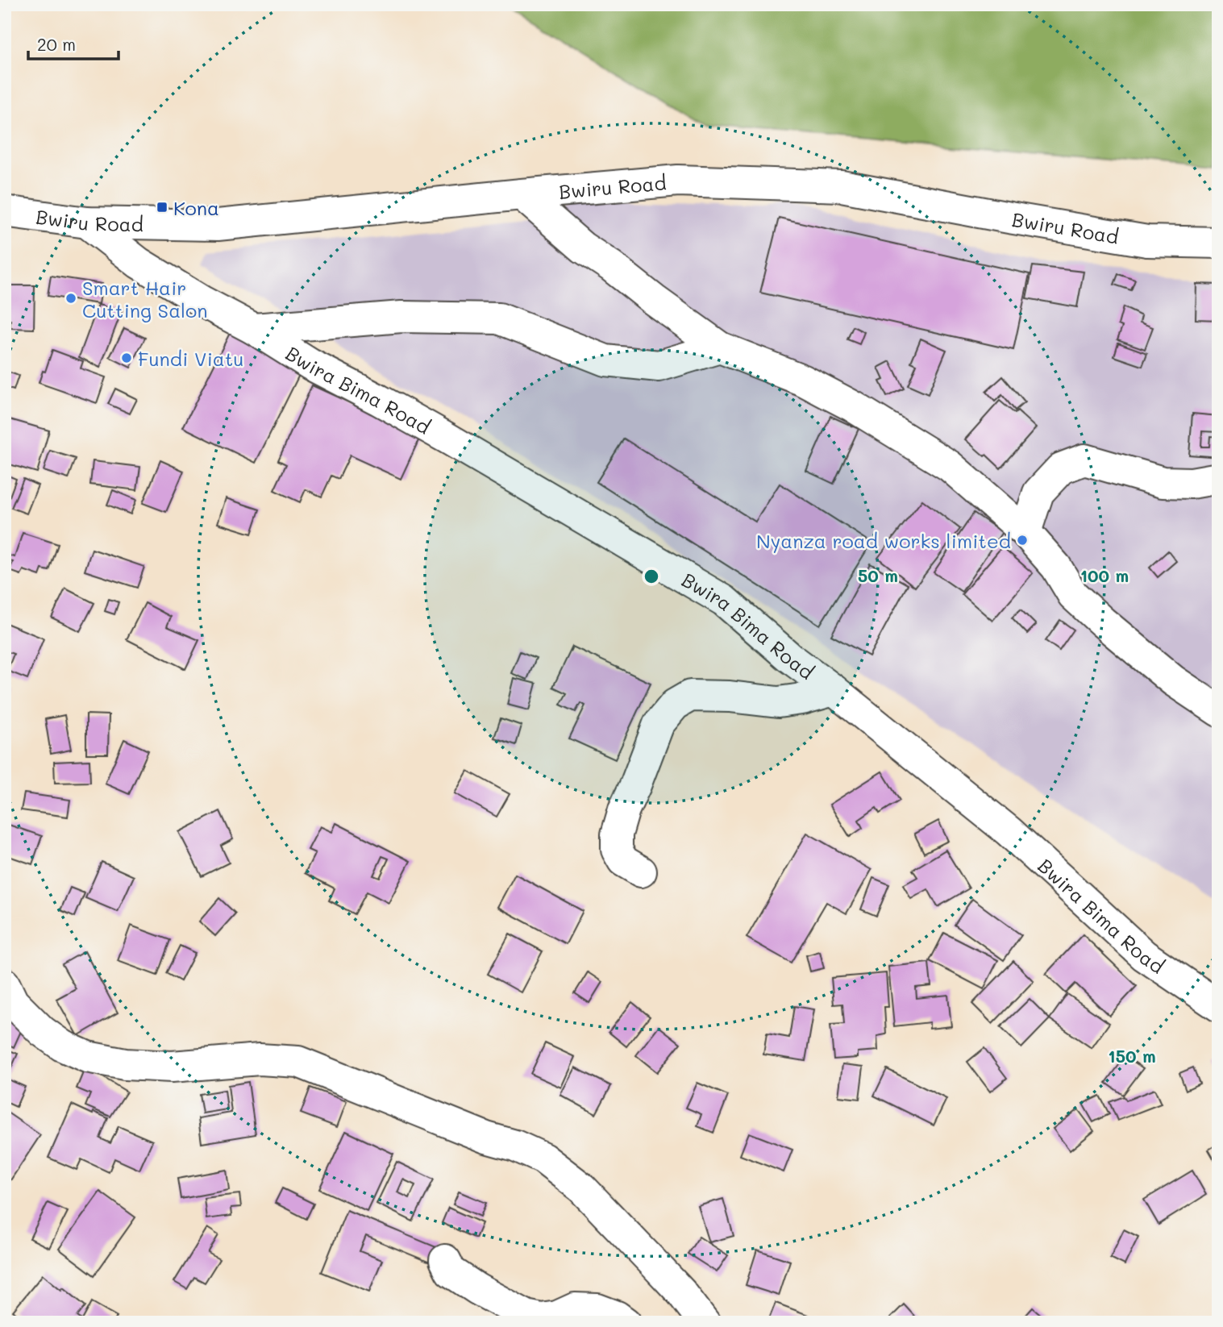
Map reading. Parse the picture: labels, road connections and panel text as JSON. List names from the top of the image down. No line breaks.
{"streets":{"street":["Bwiru Road","Bwira Bima Road"]},"crossings":[["Bwiru Road","Bwira Bima Road"]],"places":{"transit":["Kona"],"other":["Smart Hair Cutting Salon","Fundi Viatu","Nyanza road works limited"]},"scale_bar":"20 m","rings":["50 m","100 m","150 m"]}
